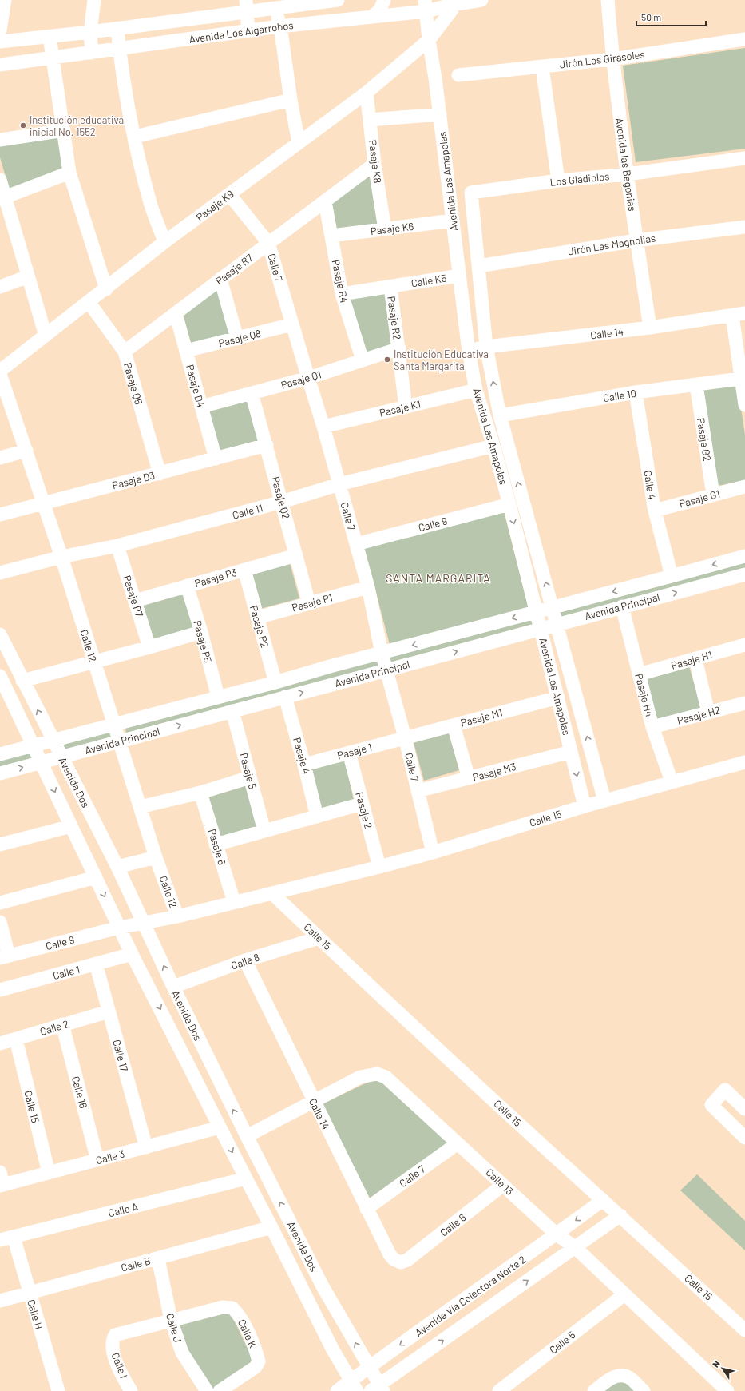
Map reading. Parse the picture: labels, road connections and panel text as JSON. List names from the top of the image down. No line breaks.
{"streets":{"street":["Avenida Los Algarrobos","Jirón Los Girasoles","Pasaje K8","Avenida las Begonias","Los Gladiolos","Avenida Las Amapolas","Pasaje K9","Pasaje K6","Jirón Las Magnolias","Calle 7","Pasaje R7","Calle K5","Pasaje R4","Pasaje R2","Calle 14","Pasaje Q8","Pasaje Q1","Pasaje Q5","Pasaje D4","Calle 10","Pasaje K1","Pasaje G2","Pasaje D3","Calle 4","Pasaje Q2","Pasaje G1","Calle 11","Calle 9","Pasaje P3","Pasaje P7","Pasaje P1","Avenida Principal","Pasaje P2","Pasaje P5","Calle 12","Pasaje H1","Pasaje H4","Pasaje H2","Pasaje M1","Pasaje 1","Pasaje 4","Pasaje 5","Pasaje M3","Avenida Dos","Pasaje 2","Calle 15","Pasaje 6","Calle 8","Calle 1","Calle 2","Calle 17","Calle 16","Calle 3","Calle 13","Calle A","Calle 6","Calle B","Avenida Vía Colectora Norte 2","Calle H","Calle J","Calle K","Calle 5","Calle I"]},"crossings":[["Avenida Los Algarrobos","Avenida Las Amapolas"],["Jirón Los Girasoles","Avenida las Begonias"],["Pasaje K8","Pasaje K9"],["Pasaje K8","Pasaje K6"],["Pasaje K8","Pasaje R7"],["Avenida las Begonias","Los Gladiolos"],["Avenida las Begonias","Jirón Las Magnolias"],["Avenida las Begonias","Calle 14"],["Los Gladiolos","Avenida Las Amapolas"],["Avenida Las Amapolas","Pasaje K9"],["Avenida Las Amapolas","Pasaje K6"],["Avenida Las Amapolas","Jirón Las Magnolias"],["Avenida Las Amapolas","Calle K5"],["Avenida Las Amapolas","Calle 14"],["Avenida Las Amapolas","Calle 10"],["Avenida Las Amapolas","Pasaje K1"],["Avenida Las Amapolas","Calle 11"],["Avenida Las Amapolas","Calle 9"],["Avenida Las Amapolas","Avenida Principal"],["Avenida Las Amapolas","Pasaje M1"],["Avenida Las Amapolas","Pasaje M3"],["Avenida Las Amapolas","Calle 15"],["Pasaje K9","Calle 7"],["Pasaje K9","Pasaje Q5"],["Pasaje K6","Pasaje R4"],["Calle 7","Pasaje R7"],["Calle 7","Calle 14"],["Calle 7","Pasaje Q8"],["Calle 7","Pasaje Q1"],["Calle 7","Pasaje K1"],["Calle 7","Calle 11"],["Calle 7","Calle 9"],["Calle 7","Pasaje P1"],["Calle 7","Avenida Principal"],["Calle 7","Pasaje M1"],["Calle 7","Pasaje 1"],["Calle 7","Pasaje M3"],["Calle 7","Calle 15"],["Calle 7","Calle 13"],["Pasaje R7","Pasaje R4"],["Pasaje R7","Pasaje Q5"],["Pasaje R7","Pasaje D4"],["Calle K5","Pasaje R4"],["Calle K5","Pasaje R2"],["Pasaje R4","Pasaje Q1"],["Pasaje R2","Pasaje Q1"],["Pasaje R2","Pasaje K1"],["Calle 14","Calle 8"],["Calle 14","Calle 13"],["Calle 14","Calle 6"],["Pasaje Q8","Pasaje D4"],["Pasaje Q1","Pasaje D4"],["Pasaje Q1","Pasaje Q2"],["Pasaje Q5","Pasaje D3"],["Pasaje D4","Pasaje D3"],["Calle 10","Pasaje G2"],["Calle 10","Calle 4"],["Pasaje G2","Pasaje G1"],["Pasaje D3","Pasaje Q2"],["Pasaje D3","Calle 12"],["Calle 4","Pasaje G1"],["Calle 4","Avenida Principal"],["Pasaje Q2","Calle 11"],["Pasaje Q2","Pasaje P3"],["Pasaje Q2","Pasaje P1"],["Calle 11","Pasaje P7"],["Calle 11","Calle 12"],["Calle 9","Avenida Dos"],["Calle 9","Calle 15"],["Pasaje P3","Pasaje P7"],["Pasaje P3","Pasaje P2"],["Pasaje P3","Pasaje P5"],["Pasaje P1","Pasaje P2"],["Avenida Principal","Pasaje P2"],["Avenida Principal","Pasaje P5"],["Avenida Principal","Calle 12"],["Avenida Principal","Pasaje H4"],["Avenida Principal","Pasaje 4"],["Avenida Principal","Pasaje 5"],["Avenida Principal","Avenida Dos"],["Calle 12","Calle 15"],["Pasaje H1","Pasaje H4"],["Pasaje H4","Pasaje H2"],["Pasaje H4","Calle 15"],["Pasaje M1","Pasaje 1"],["Pasaje 1","Pasaje 4"],["Pasaje 1","Pasaje 2"],["Avenida Dos","Calle 15"],["Avenida Dos","Calle 8"],["Avenida Dos","Calle 1"],["Avenida Dos","Calle 3"],["Avenida Dos","Calle 13"],["Avenida Dos","Calle A"],["Avenida Dos","Calle B"],["Avenida Dos","Avenida Vía Colectora Norte 2"],["Pasaje 2","Calle 15"],["Calle 15","Pasaje 6"],["Calle 15","Calle 8"],["Calle 15","Calle 2"],["Calle 15","Calle 3"],["Calle 15","Avenida Vía Colectora Norte 2"],["Calle 1","Calle 17"],["Calle 2","Calle 17"],["Calle 2","Calle 16"],["Calle 17","Calle 3"],["Calle 16","Calle 3"],["Calle 13","Calle 6"],["Calle 13","Avenida Vía Colectora Norte 2"],["Calle 13","Calle 5"],["Calle A","Calle H"],["Calle B","Calle H"],["Calle B","Calle J"],["Calle J","Calle K"],["Calle J","Calle I"],["Calle K","Calle I"]],"districts":["SANTA MARGARITA"],"places":["Institución educativa inicial No. 1552","Institución Educativa Santa Margarita"],"scale_bar":"50 m","north":"top left"}
